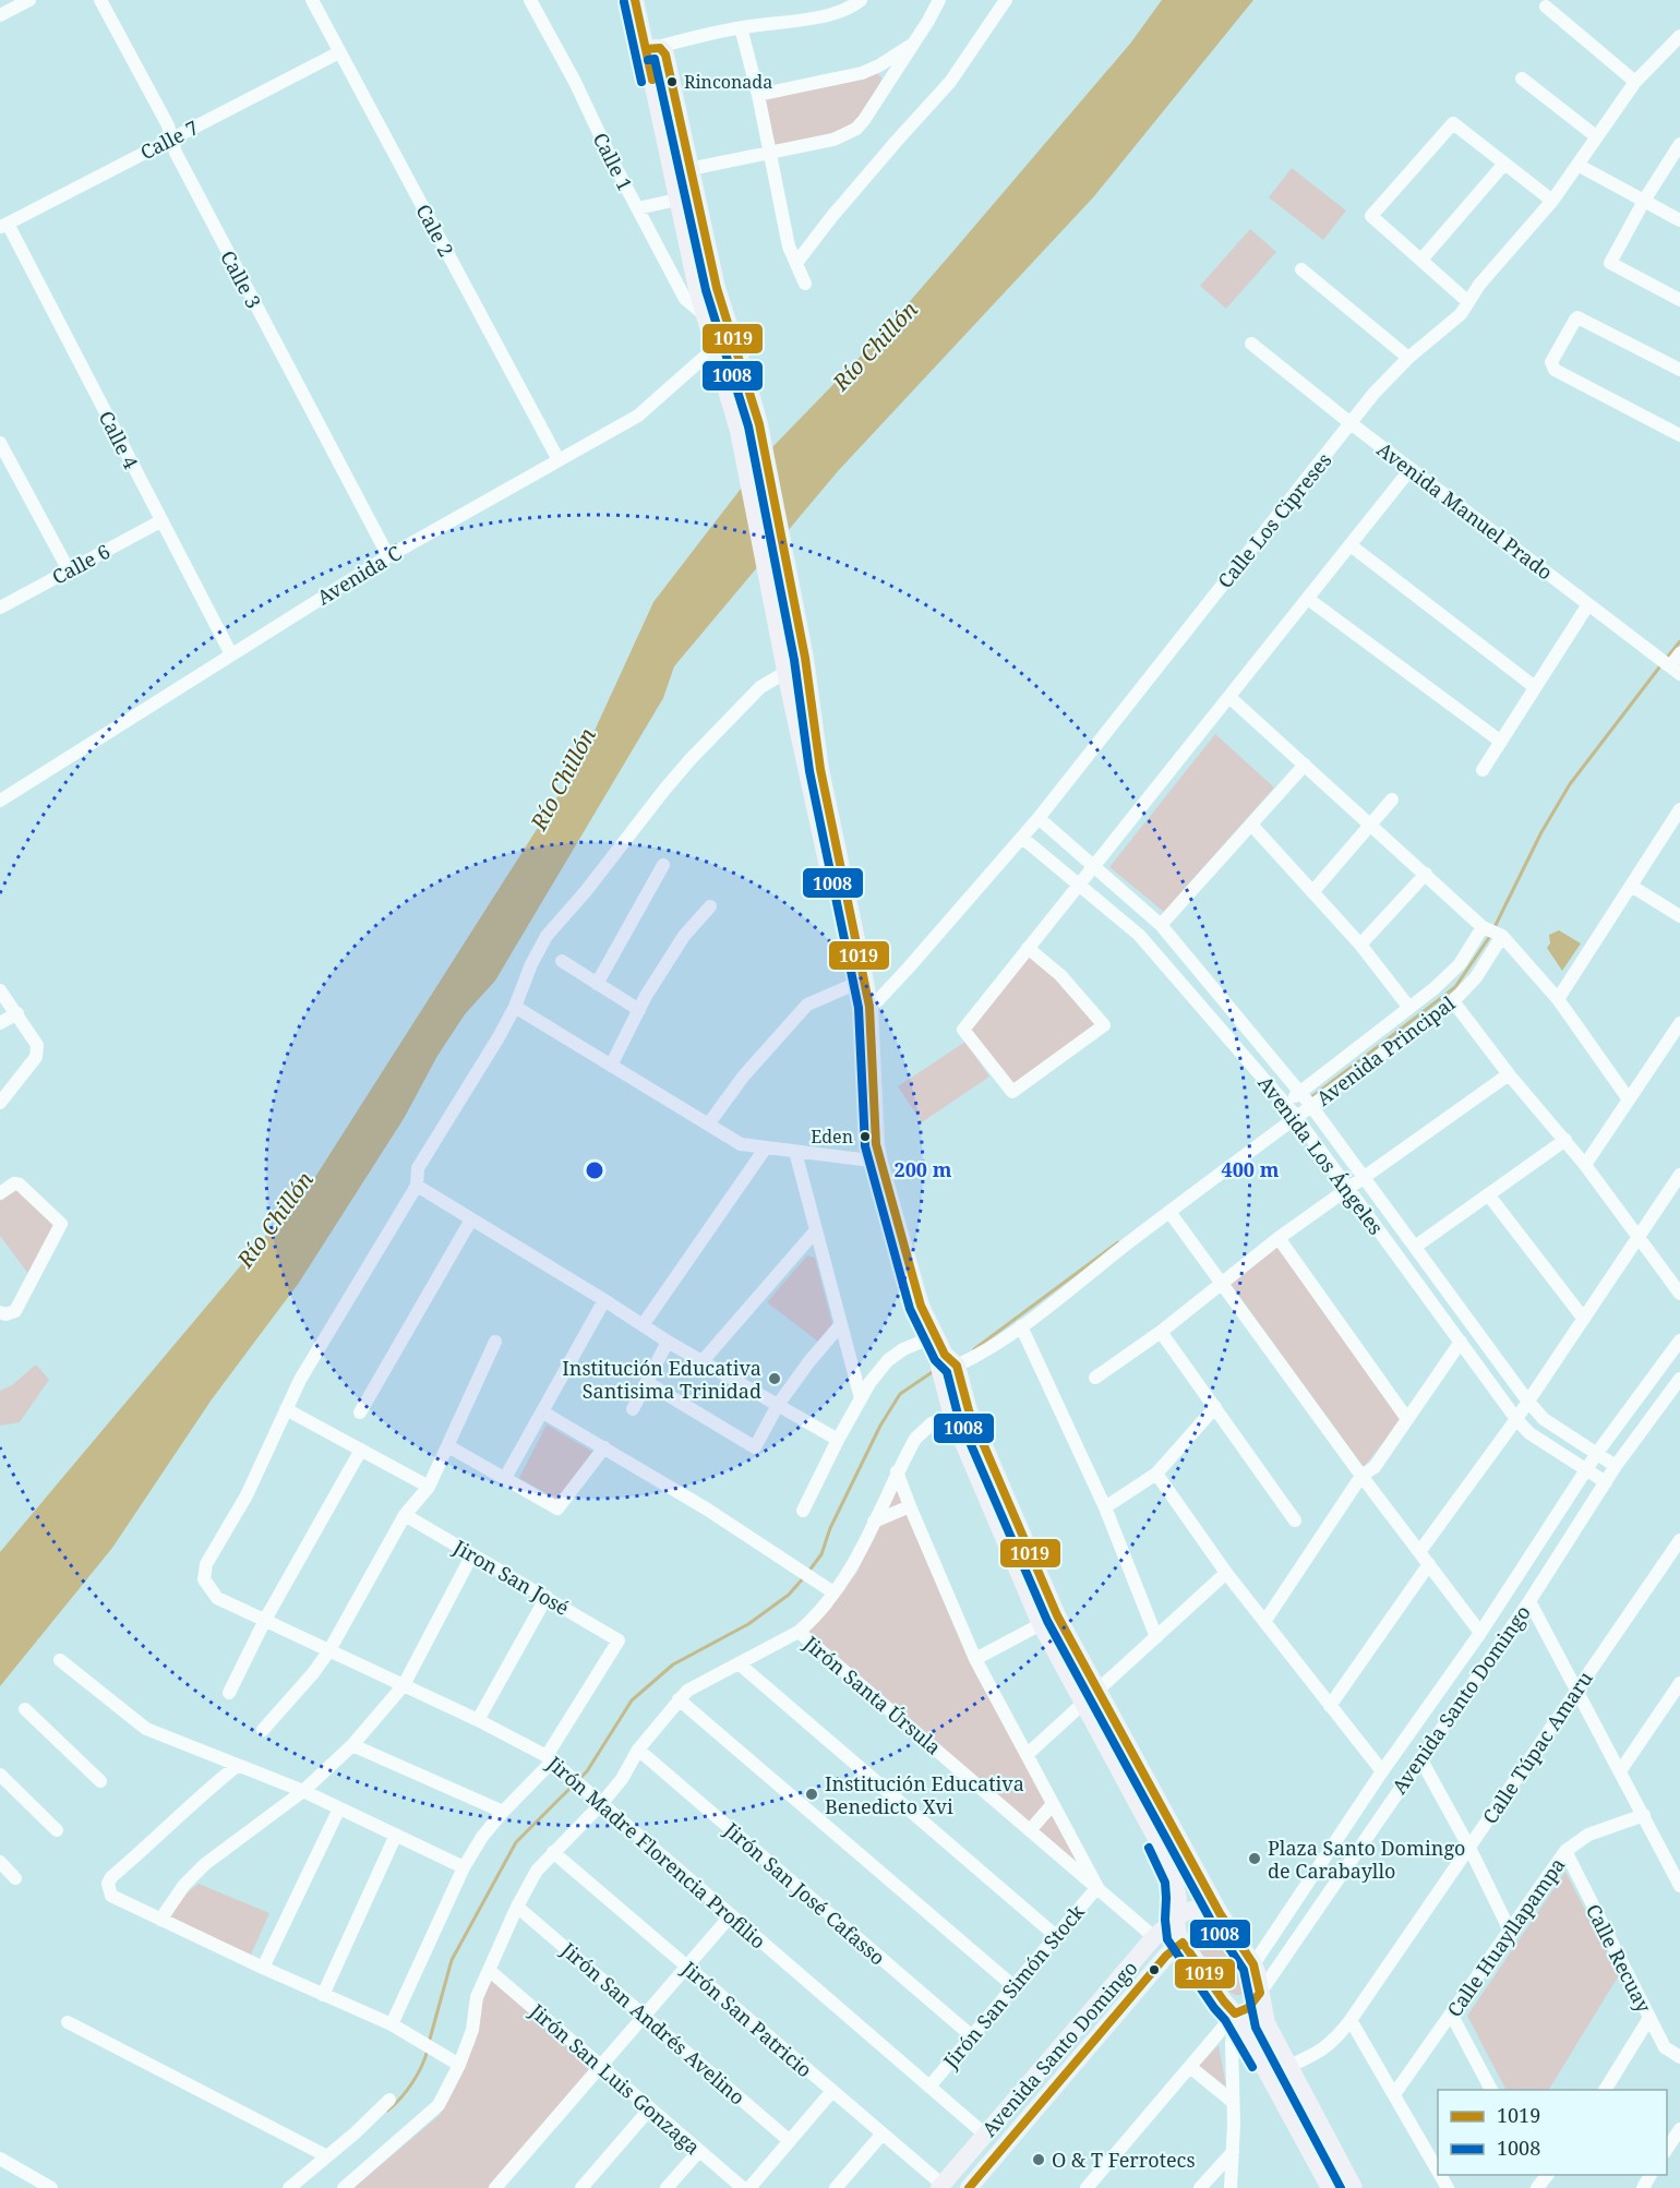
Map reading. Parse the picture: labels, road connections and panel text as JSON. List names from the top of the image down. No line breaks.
{"streets":{"main road":["Avenida Santo Domingo"],"street":["Calle 7","Calle 1","Cale 2","Calle 3","Calle 4","Avenida Manuel Prado","Calle Los Cipreses","Calle 6","Avenida C","Avenida Principal","Avenida Los Ángeles","Jiron San José","Jirón Santa Úrsula","Calle Túpac Amaru","Jirón Madre Florencia Profilio","Jirón San José Cafasso","Calle Huayllapampa","Calle Recuay","Jirón San Simón Stock","Jirón San Patricio","Jirón San Andrés Avelino","Jirón San Luis Gonzaga"]},"crossings":[["Calle 7","Cale 2"],["Calle 7","Calle 3"],["Calle 7","Calle 4"],["Cale 2","Avenida C"],["Calle 3","Avenida C"],["Calle 4","Calle 6"],["Calle 4","Avenida C"],["Avenida Manuel Prado","Calle Los Cipreses"],["Calle Los Cipreses","Avenida Los Ángeles"],["Avenida Principal","Avenida Los Ángeles"],["Avenida Los Ángeles","Avenida Santo Domingo"],["Jiron San José","Jirón Madre Florencia Profilio"],["Jirón Santa Úrsula","Avenida Santo Domingo"],["Jirón Santa Úrsula","Jirón San Simón Stock"],["Avenida Santo Domingo","Jirón Madre Florencia Profilio"],["Avenida Santo Domingo","Jirón San Patricio"],["Jirón Madre Florencia Profilio","Jirón San Simón Stock"],["Jirón San José Cafasso","Jirón San Simón Stock"],["Calle Huayllapampa","Calle Recuay"]],"water":["Río Chillón"],"places":["Rinconada","Eden","Institución Educativa Santisima Trinidad","Institución Educativa Benedicto Xvi","Plaza Santo Domingo de Carabayllo","O & T Ferrotecs"],"lines":["transit line 1019","transit line 1008"],"legend":["1019","1008"],"rings":["200 m","400 m"]}
